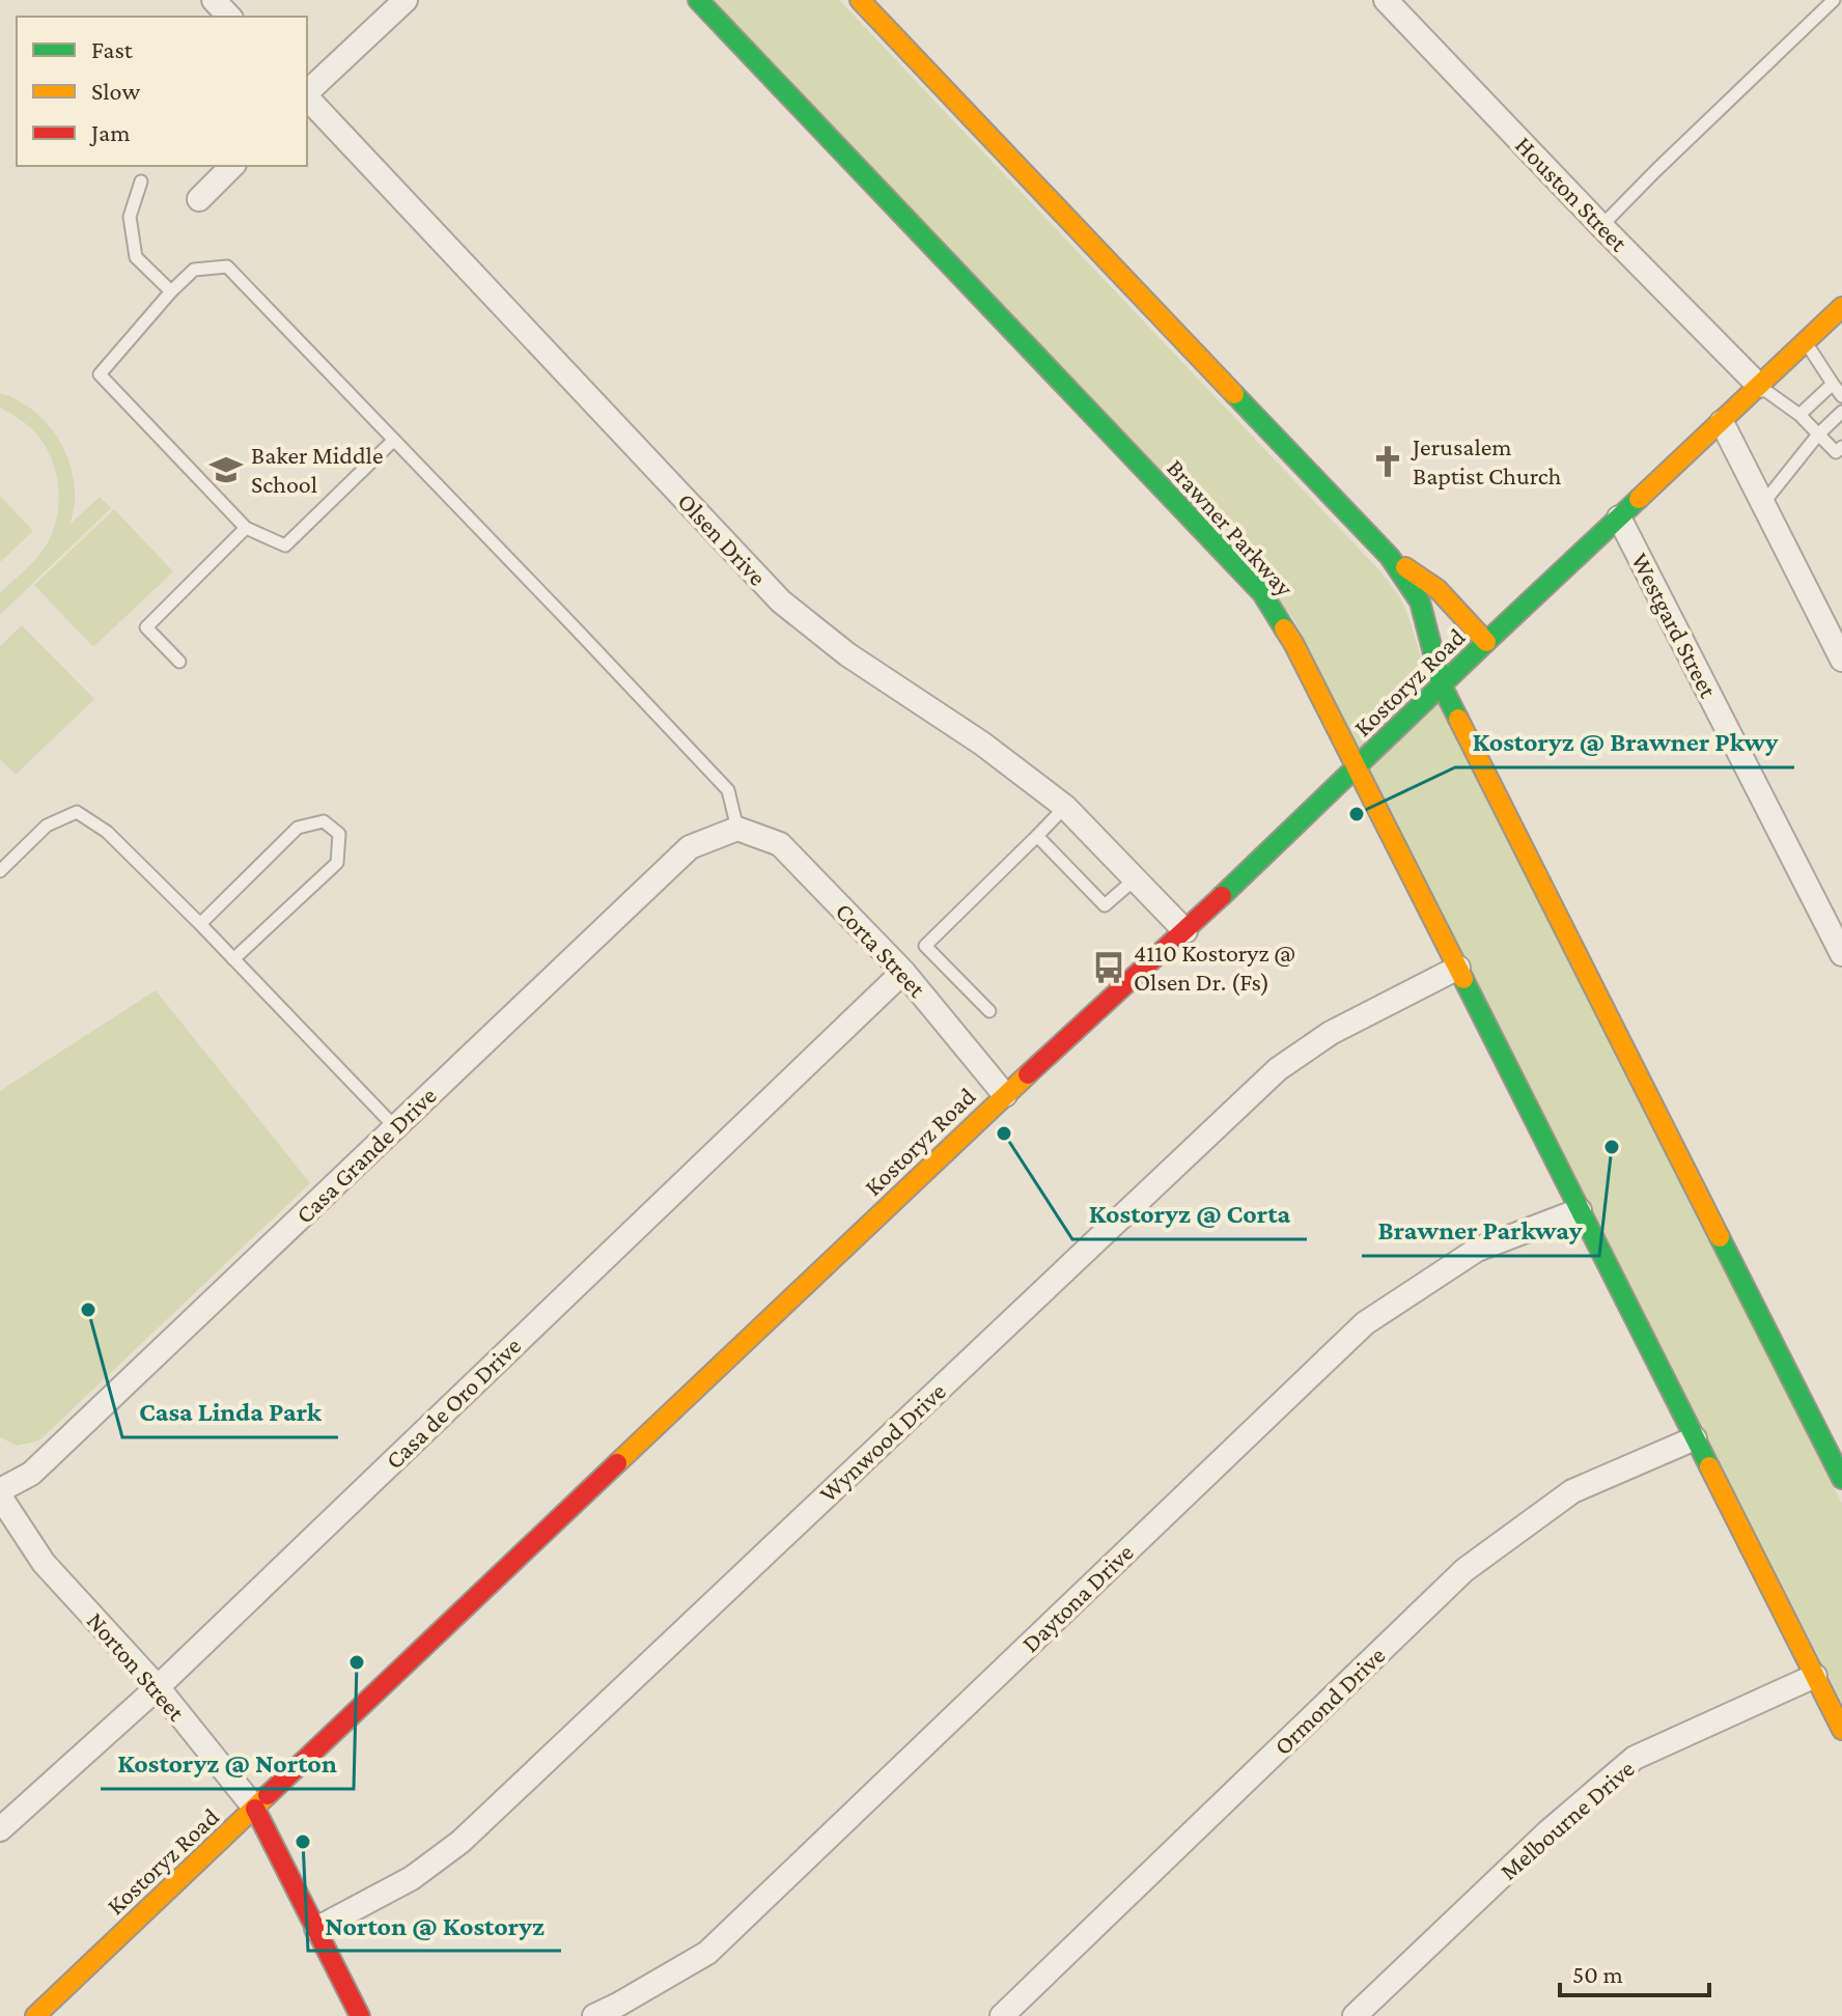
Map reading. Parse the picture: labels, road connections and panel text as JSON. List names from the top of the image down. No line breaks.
{"streets":{"street":["Houston Street","Brawner Parkway","Olsen Drive","Westgard Street","Kostoryz Road","Corta Street","Casa Grande Drive","Casa de Oro Drive","Wynwood Drive","Daytona Drive","Norton Street","Ormond Drive","Melbourne Drive"]},"crossings":[["Houston Street","Kostoryz Road"],["Brawner Parkway","Kostoryz Road"],["Brawner Parkway","Wynwood Drive"],["Brawner Parkway","Daytona Drive"],["Brawner Parkway","Ormond Drive"],["Brawner Parkway","Melbourne Drive"],["Olsen Drive","Kostoryz Road"],["Westgard Street","Kostoryz Road"],["Kostoryz Road","Corta Street"],["Kostoryz Road","Norton Street"],["Corta Street","Casa Grande Drive"],["Corta Street","Casa de Oro Drive"],["Casa Grande Drive","Norton Street"],["Casa de Oro Drive","Norton Street"],["Wynwood Drive","Norton Street"]],"places":{"church":["Jerusalem Baptist Church"],"school or university":["Baker Middle School"],"other":["Kostoryz @ Brawner Pkwy","Kostoryz @ Corta","Brawner Parkway","Casa Linda Park","Kostoryz @ Norton","Norton @ Kostoryz"],"bus stop":["4110 Kostoryz @ Olsen Dr. (Fs)"]},"legend":["Fast","Slow","Jam"],"scale_bar":"50 m"}
